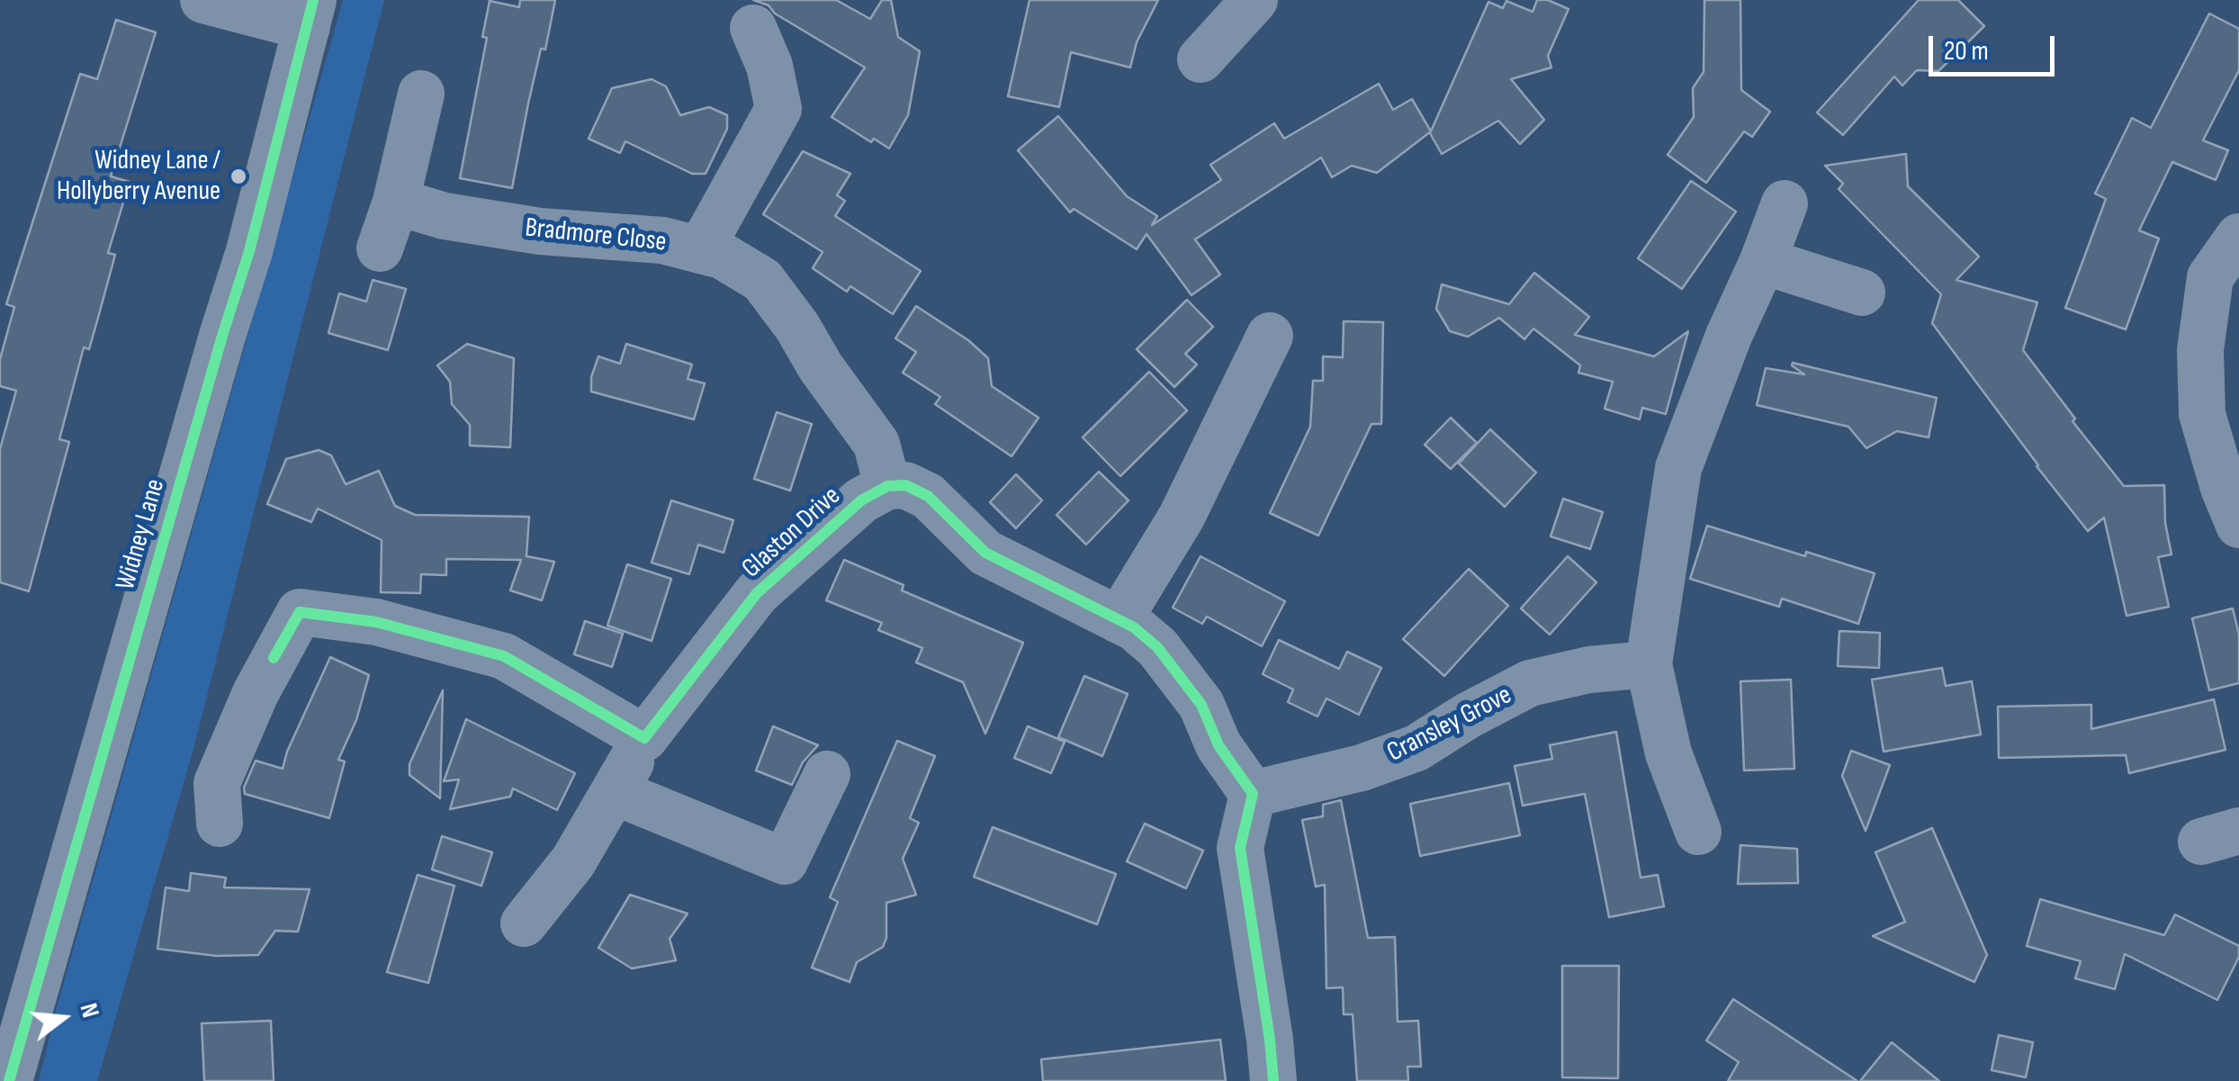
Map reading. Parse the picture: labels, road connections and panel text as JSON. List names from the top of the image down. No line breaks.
{"streets":{"street":["Bradmore Close","Glaston Drive","Widney Lane","Cransley Grove"]},"crossings":[["Bradmore Close","Glaston Drive"]],"places":["Widney Lane / Hollyberry Avenue"],"scale_bar":"20 m","north":"right"}
